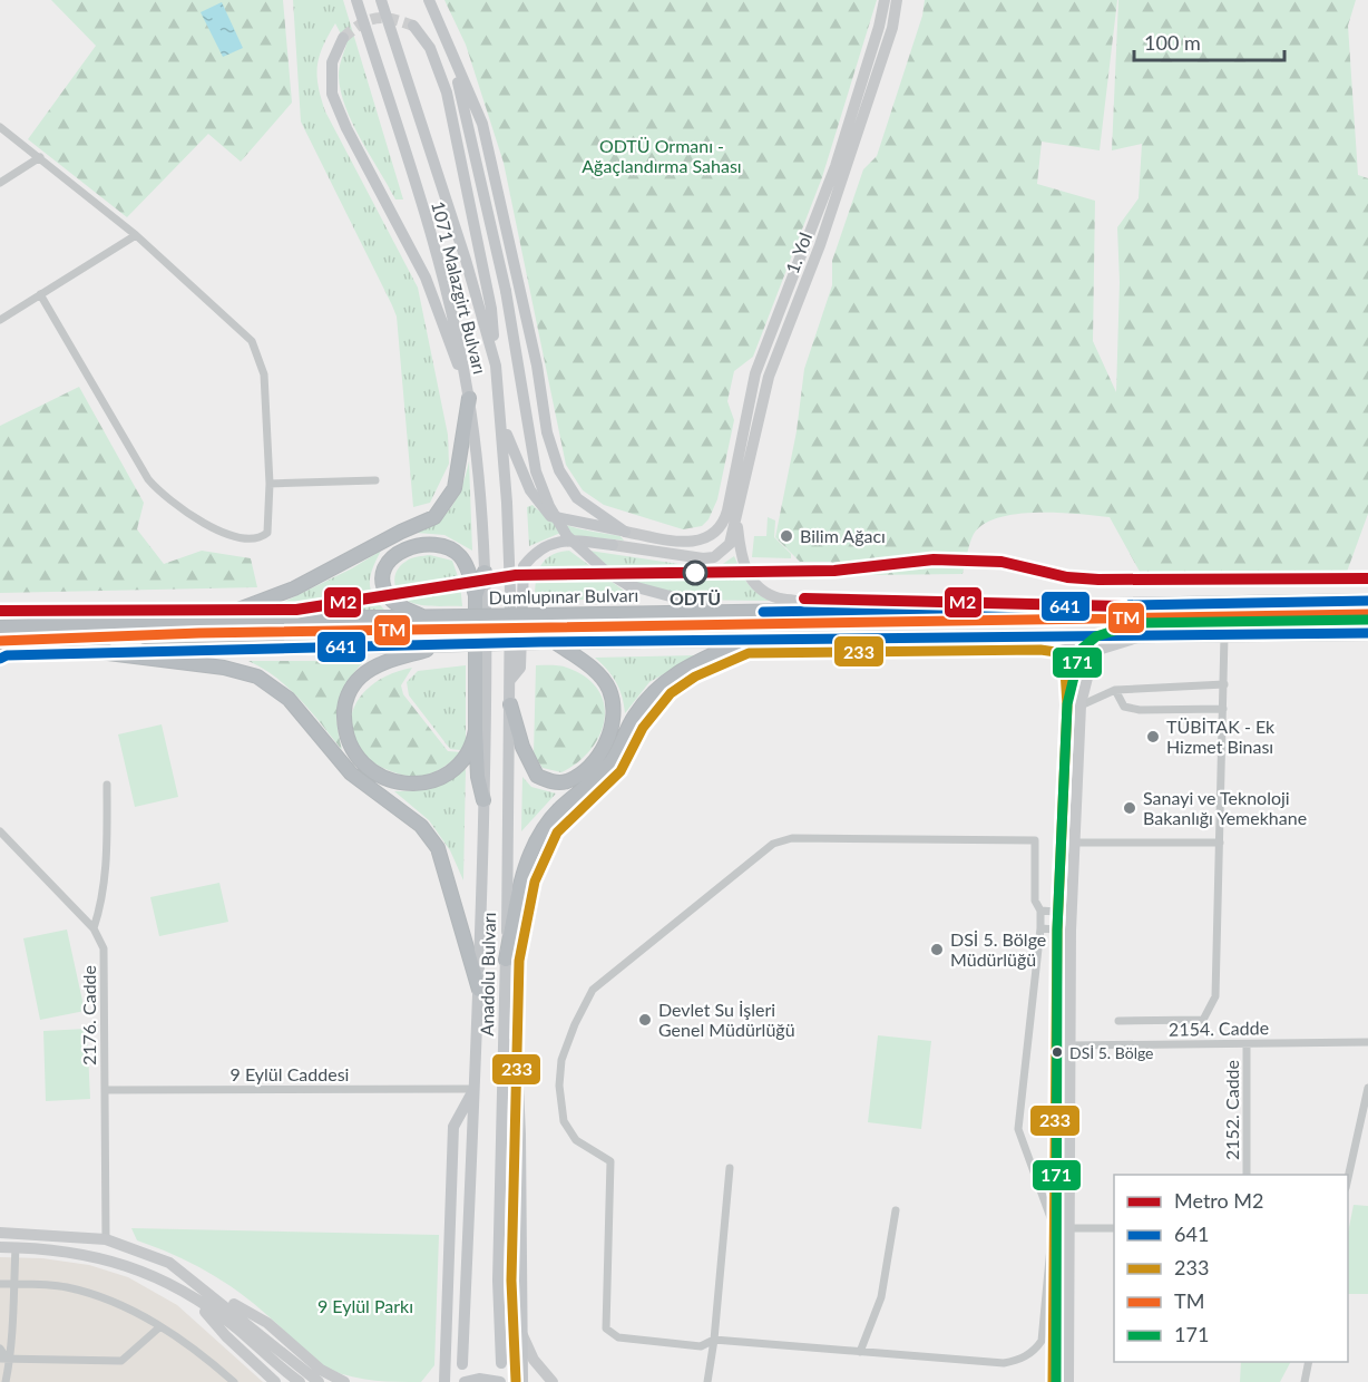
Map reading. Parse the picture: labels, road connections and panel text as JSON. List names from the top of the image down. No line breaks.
{"streets":{"highway":["Dumlupınar Bulvarı"],"main road":["1071 Malazgirt Bulvarı","Anadolu Bulvarı"],"street":["1. Yol","2176. Cadde","2154. Cadde","9 Eylül Caddesi","2152. Cadde"]},"crossings":[["1071 Malazgirt Bulvarı","Anadolu Bulvarı"],["Anadolu Bulvarı","9 Eylül Caddesi"],["2176. Cadde","9 Eylül Caddesi"],["2154. Cadde","2152. Cadde"]],"parks":["ODTÜ Ormanı - Ağaçlandırma Sahası","9 Eylül Parkı"],"places":["Bilim Ağacı","ODTÜ","TÜBİTAK - Ek Hizmet Binası","Sanayi ve Teknoloji Bakanlığı Yemekhane","DSİ 5. Bölge Müdürlüğü","Devlet Su İşleri Genel Müdürlüğü","DSİ 5. Bölge"],"lines":["metro line M2","transit line 641","transit line TM","transit line 171","transit line 233"],"legend":["Metro M2","641","233","TM","171"],"scale_bar":"100 m"}
